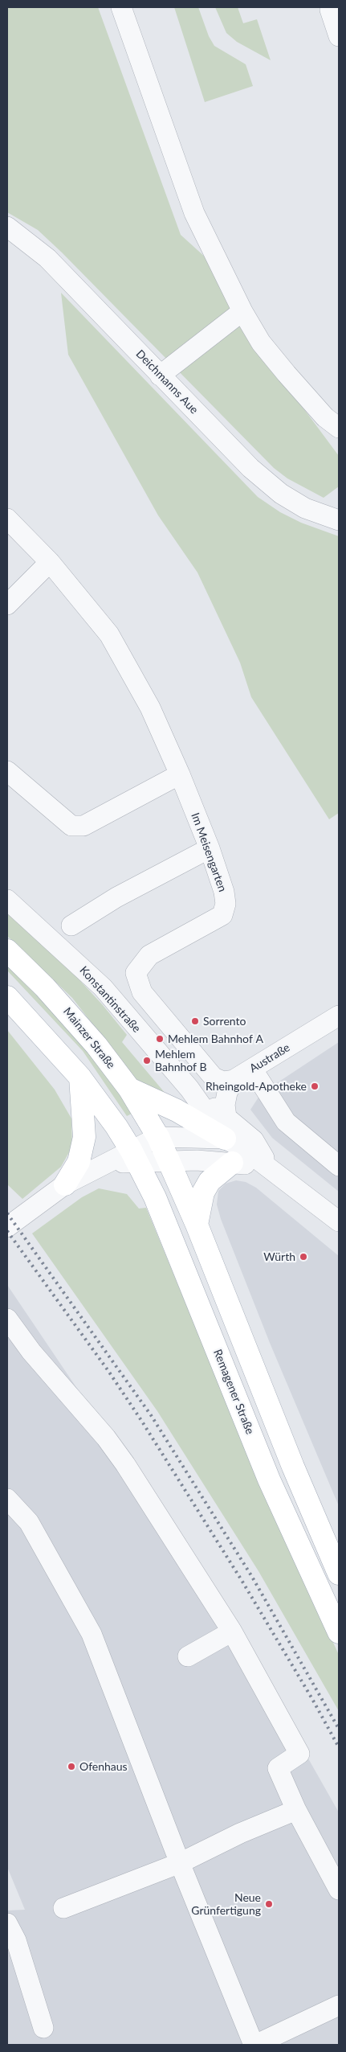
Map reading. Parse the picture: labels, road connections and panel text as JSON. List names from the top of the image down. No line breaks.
{"streets":{"main road":["Mainzer Straße","Remagener Straße"],"street":["Deichmanns Aue","Im Meisengarten","Konstantinstraße","Austraße"]},"crossings":[["Im Meisengarten","Austraße"]],"places":["Sorrento","Mehlem Bahnhof A","Mehlem Bahnhof B","Rheingold-Apotheke","Würth","Ofenhaus","Neue Grünfertigung"]}
